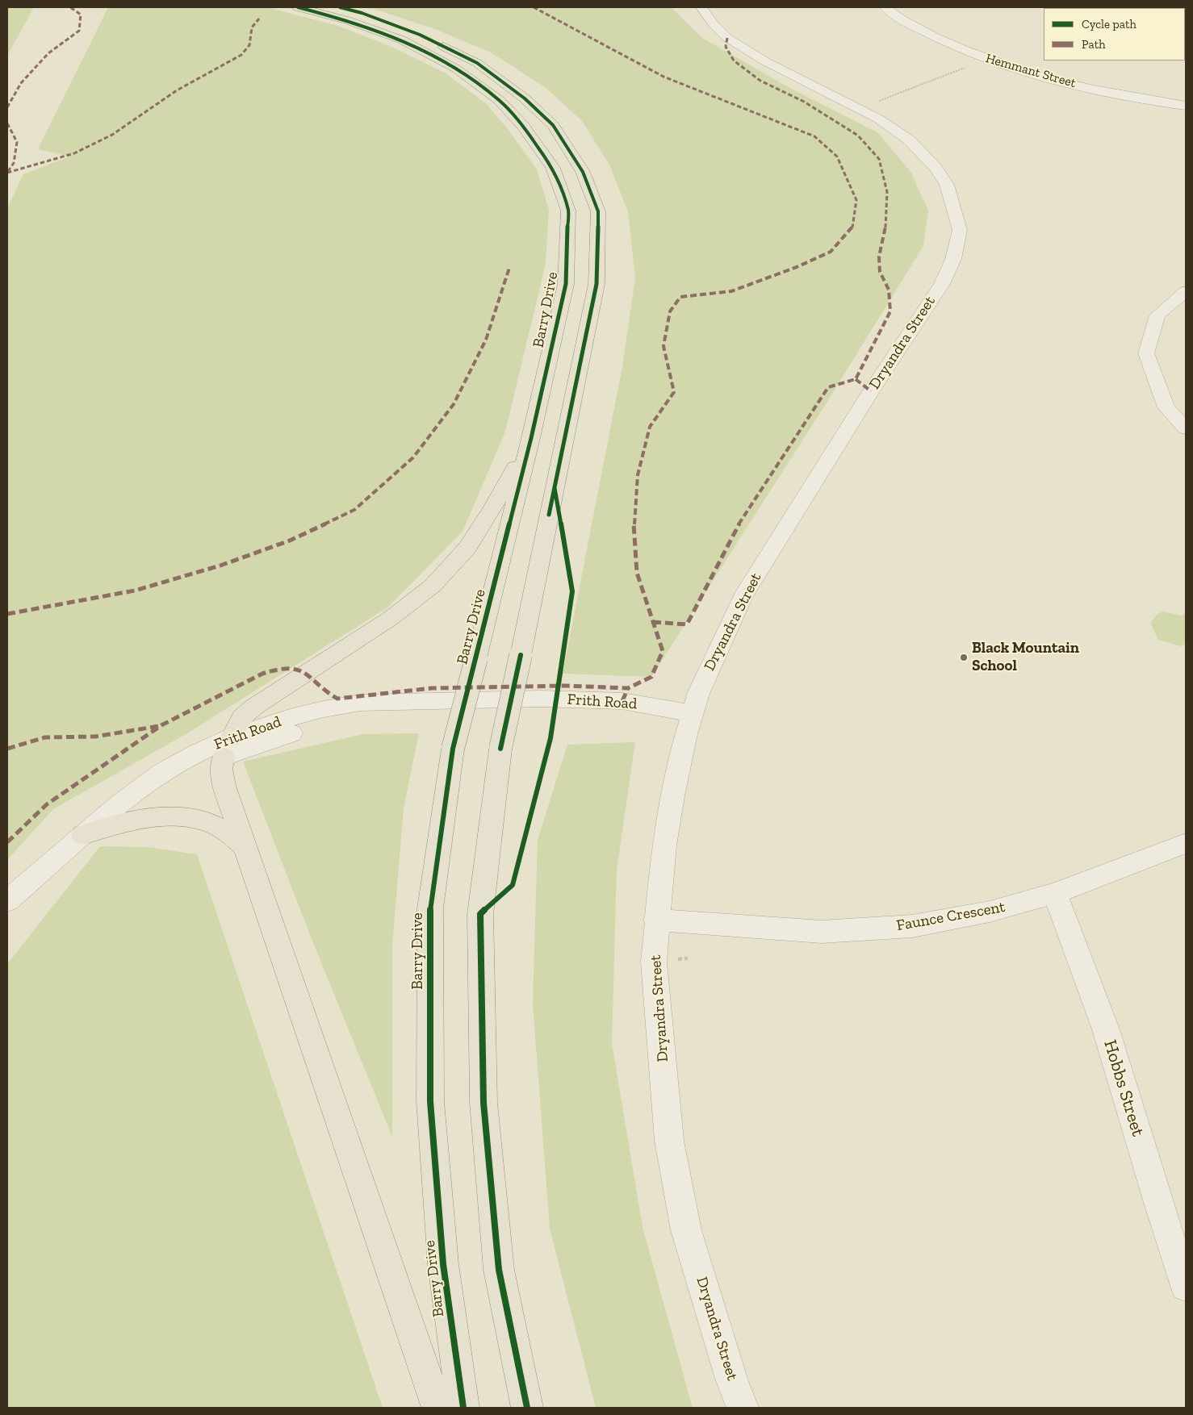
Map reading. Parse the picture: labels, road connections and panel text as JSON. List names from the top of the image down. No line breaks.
{"streets":{"main road":["Barry Drive"],"street":["Hemmant Street","Dryandra Street","Frith Road","Faunce Crescent","Hobbs Street"]},"crossings":[["Dryandra Street","Frith Road"],["Dryandra Street","Faunce Crescent"],["Faunce Crescent","Hobbs Street"]],"places":["Black Mountain School"],"legend":["Cycle path","Path"]}
